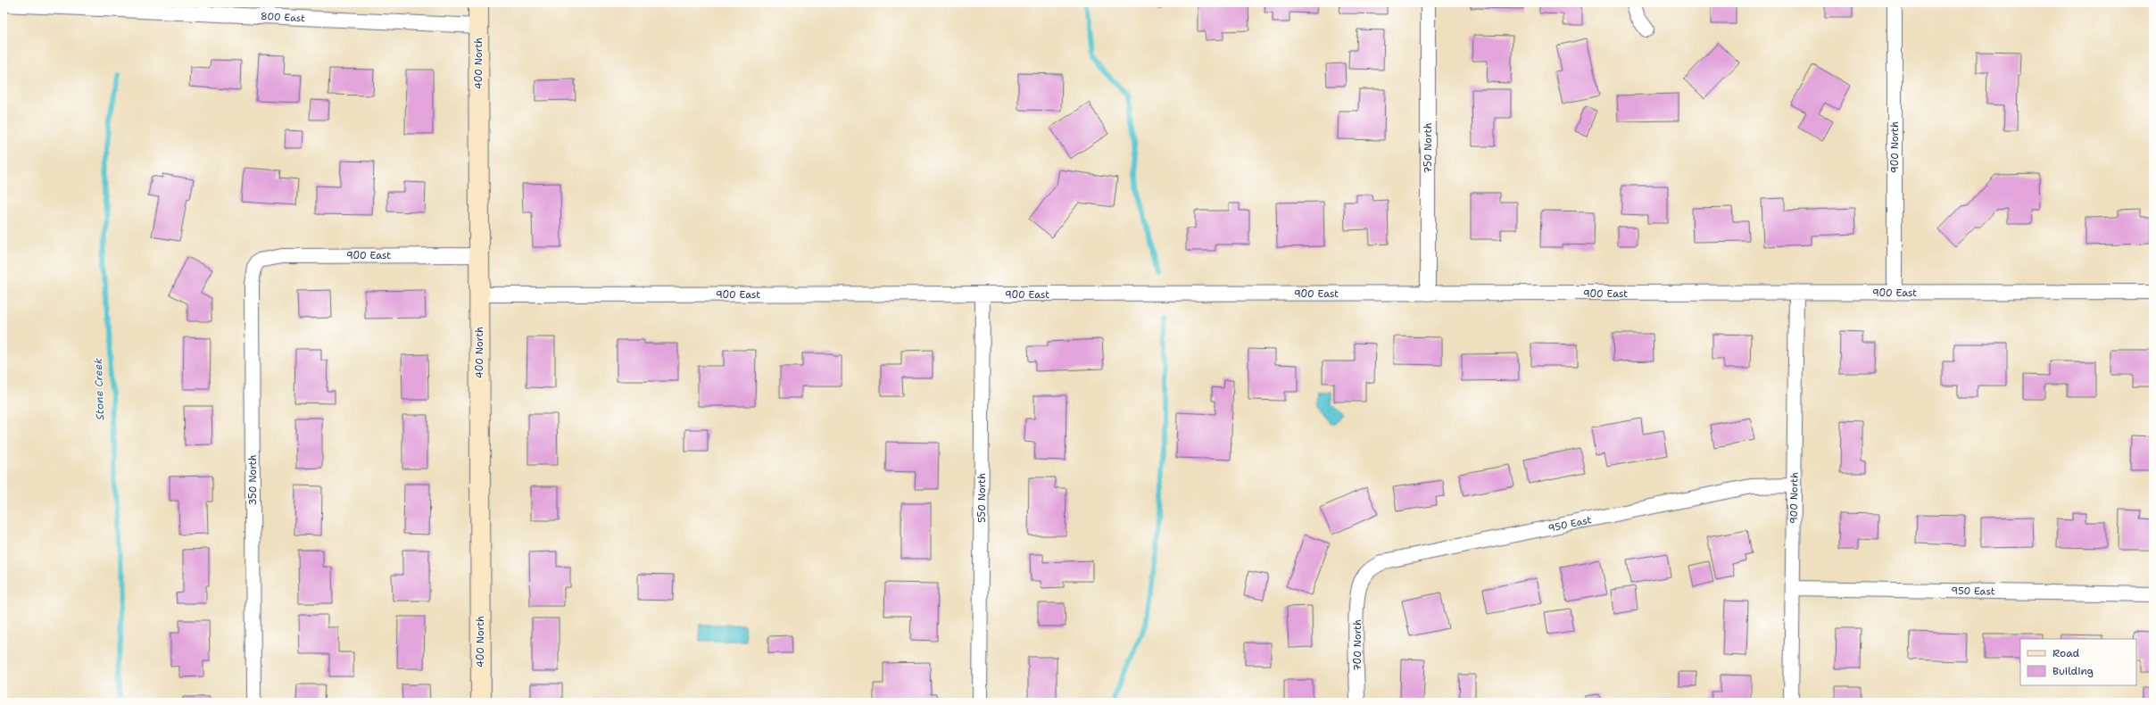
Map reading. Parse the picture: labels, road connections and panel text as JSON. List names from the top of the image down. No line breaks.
{"streets":{"main road":["400 North"],"street":["800 East","900 North","750 North","900 East","350 North","550 North","950 East","700 North"]},"crossings":[["800 East","400 North"],["400 North","900 East"],["900 North","900 East"],["900 North","950 East"],["750 North","900 East"],["900 East","350 North"],["900 East","550 North"],["950 East","700 North"]],"water":["Stone Creek"],"legend":["Road","Building"]}
